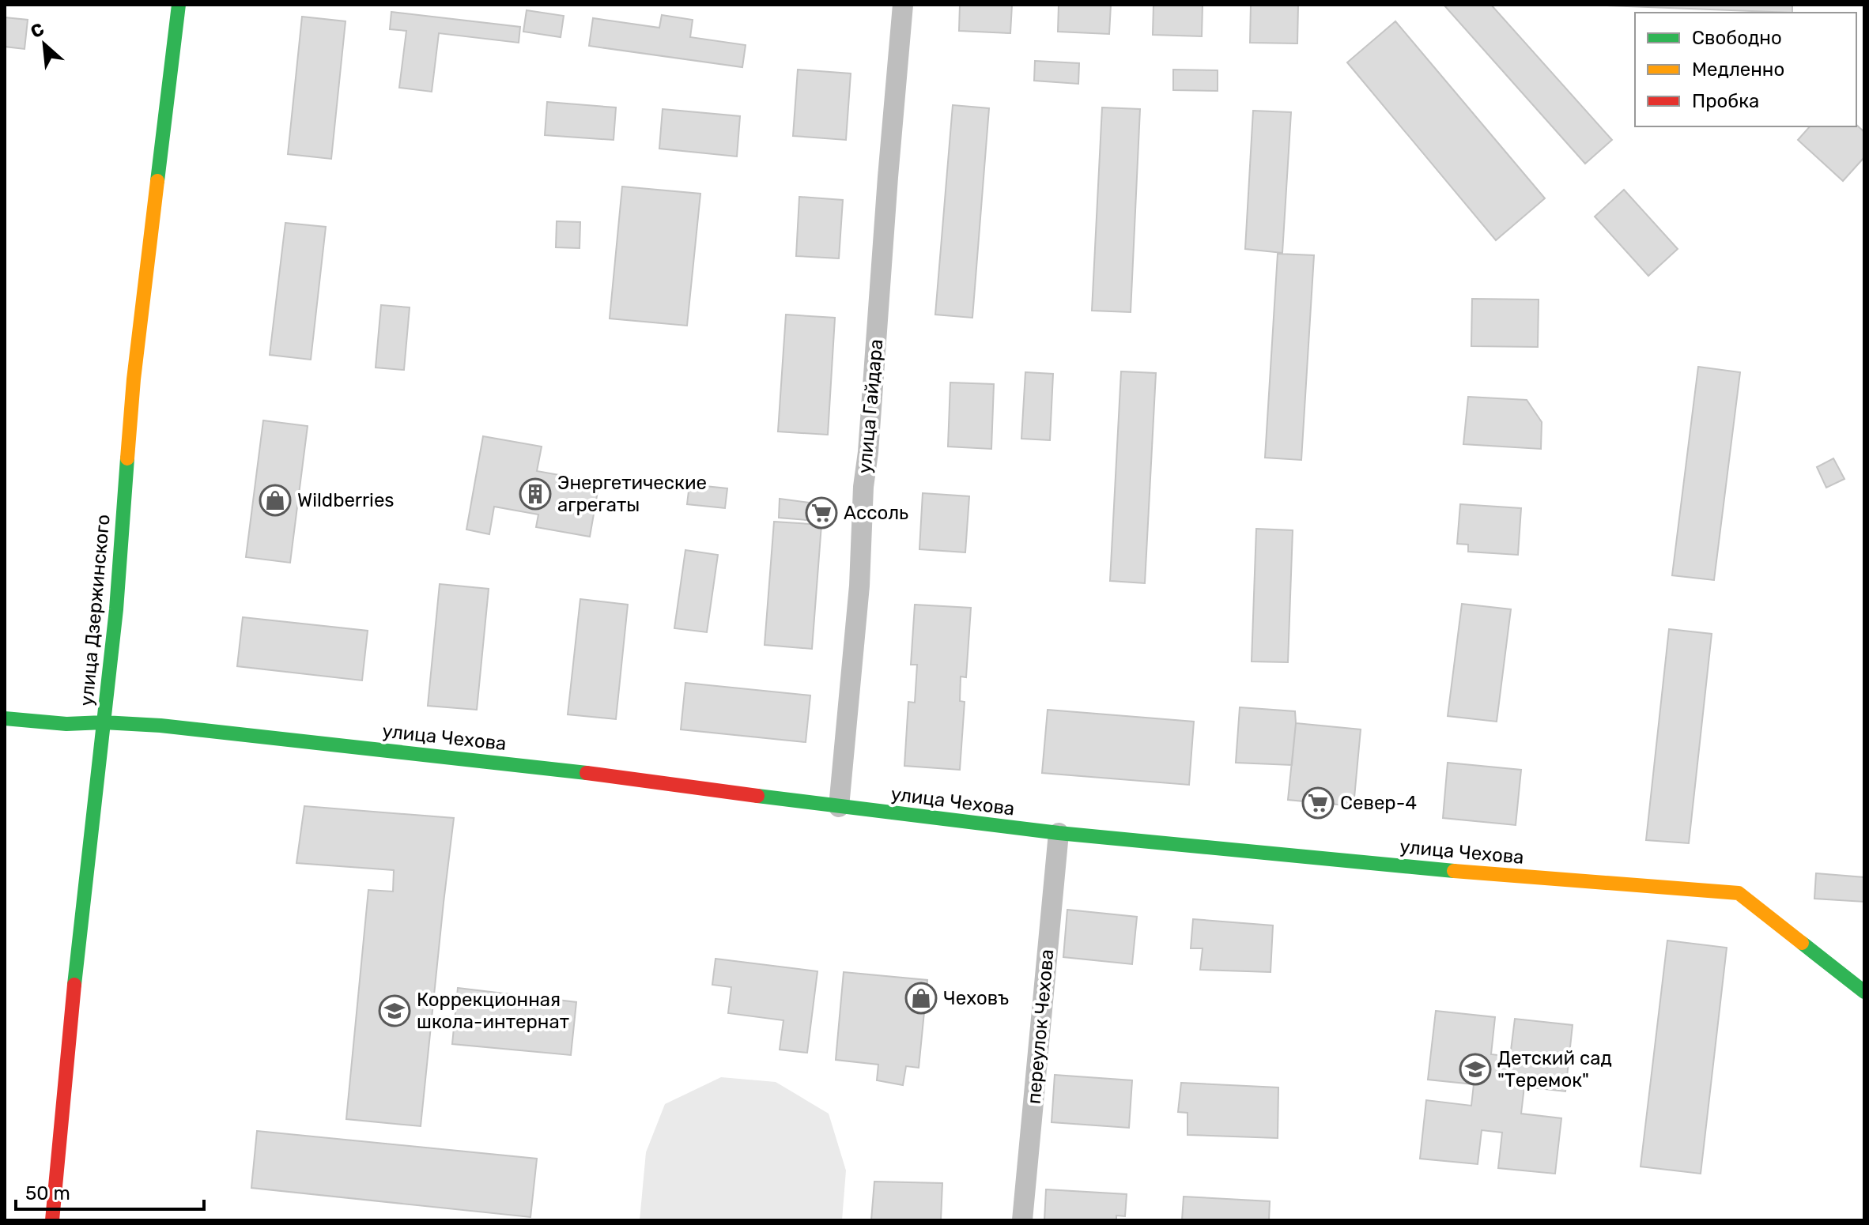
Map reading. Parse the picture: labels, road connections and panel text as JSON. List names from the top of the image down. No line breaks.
{"streets":{"street":["улица Гайдара","улица Дзержинского","улица Чехова","переулок Чехова"]},"crossings":[["улица Гайдара","улица Чехова"],["улица Дзержинского","улица Чехова"],["улица Чехова","переулок Чехова"]],"places":{"building":["Энергетические агрегаты"],"shop":["Wildberries","Чеховъ"],"supermarket":["Ассоль","Север-4"],"school or university":["Коррекционная школа-интернат","Детский сад \"Теремок\""]},"legend":["Свободно","Медленно","Пробка"],"scale_bar":"50 m","north":"top left"}
